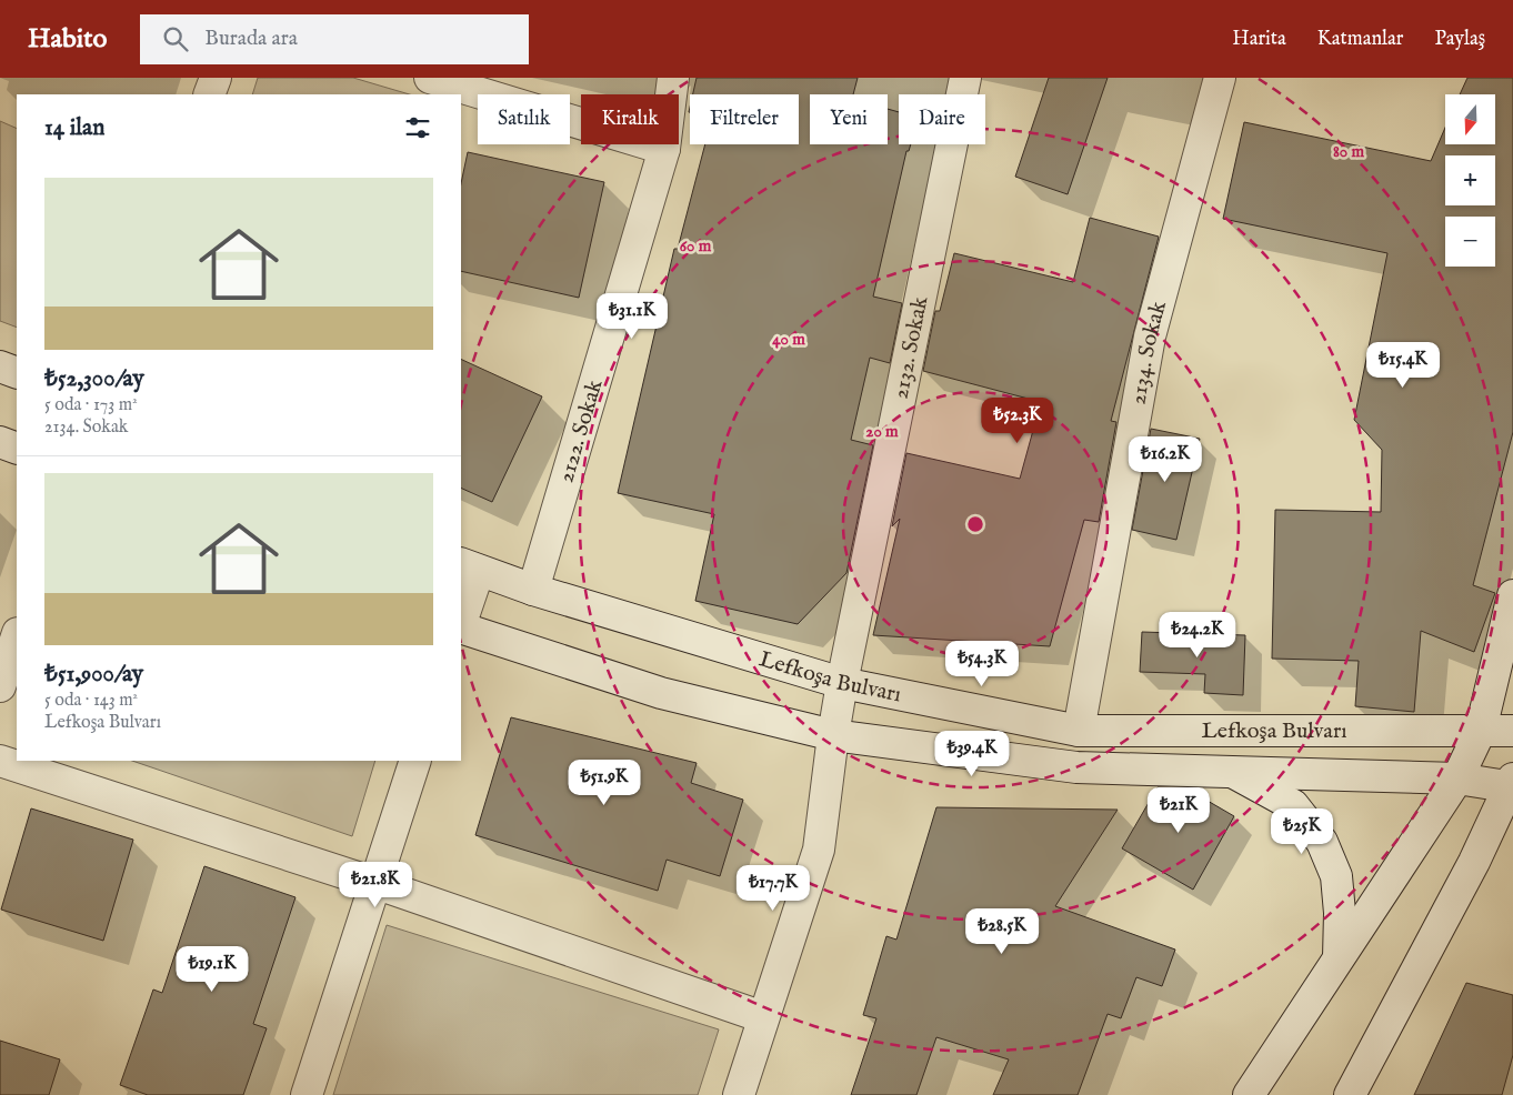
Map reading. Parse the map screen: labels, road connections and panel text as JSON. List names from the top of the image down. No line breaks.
{"streets":{"street":["2132. Sokak","2134. Sokak","2122. Sokak","Lefkoşa Bulvarı"]},"crossings":[["2132. Sokak","Lefkoşa Bulvarı"],["2134. Sokak","Lefkoşa Bulvarı"],["2122. Sokak","Lefkoşa Bulvarı"]],"north":"bottom","page":{"header":"Habito","search":"Burada ara","nav":["Harita","Katmanlar","Paylaş"],"map_buttons":["+","−"],"chip":["Satılık","Kiralık","Filtreler","Yeni","Daire"],"heading":"14 ilan","list":[{"name":"₺52,300/ay","note":"5 oda · 173 m² · 2134. Sokak"},{"name":"₺51,900/ay","note":"5 oda · 143 m² · Lefkoşa Bulvarı"}],"price":["₺31.1K","₺15.4K","₺52.3K","₺16.2K","₺24.2K","₺54.3K","₺39.4K","₺51.9K","₺21K","₺25K","₺21.8K","₺17.7K","₺28.5K","₺19.1K"]},"rings":["80 m","60 m","40 m","20 m"]}
